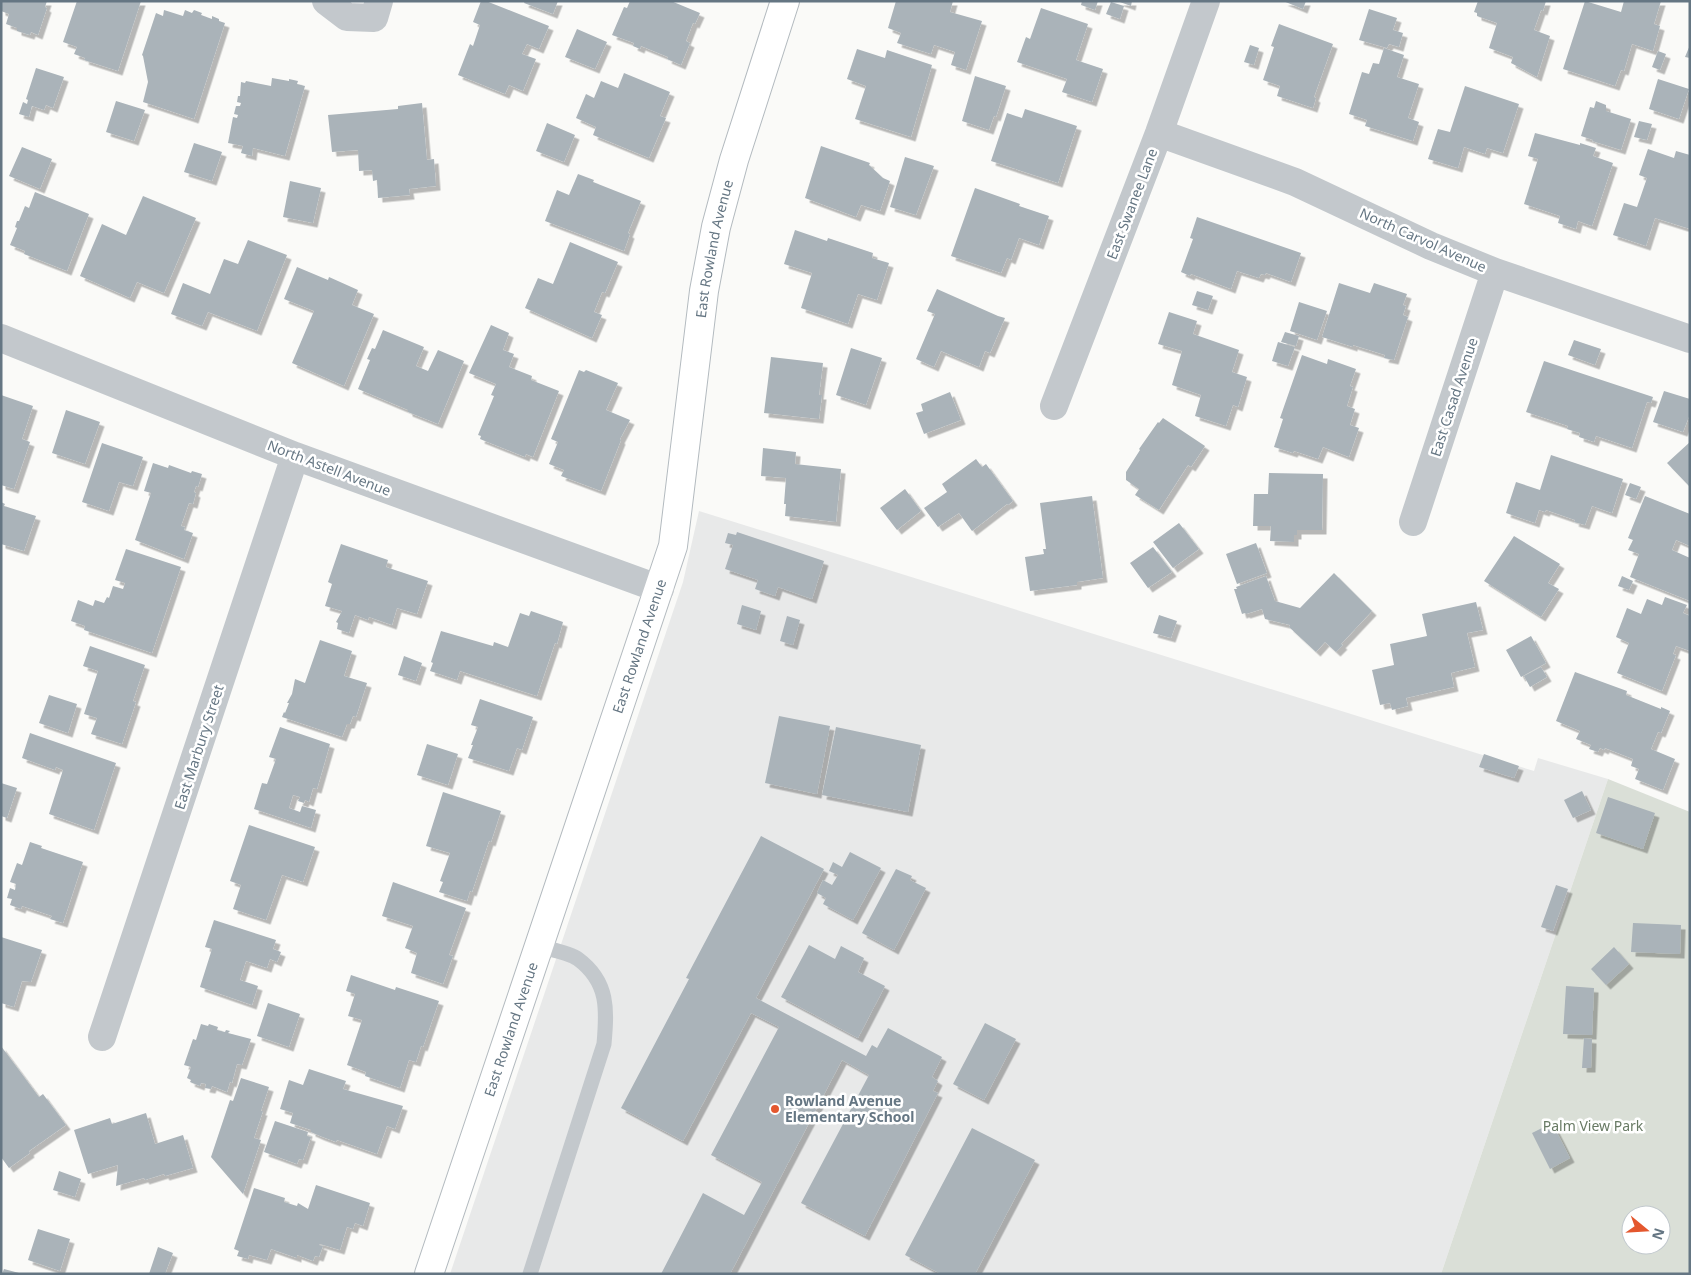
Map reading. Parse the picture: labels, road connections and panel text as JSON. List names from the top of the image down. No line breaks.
{"streets":{"street":["East Swanee Lane","North Carvol Avenue","East Rowland Avenue","East Casad Avenue","North Astell Avenue","East Marbury Street"]},"crossings":[["East Swanee Lane","North Carvol Avenue"],["North Carvol Avenue","East Casad Avenue"],["East Rowland Avenue","North Astell Avenue"],["North Astell Avenue","East Marbury Street"]],"parks":["Palm View Park"],"places":["Rowland Avenue Elementary School"],"north":"right"}
